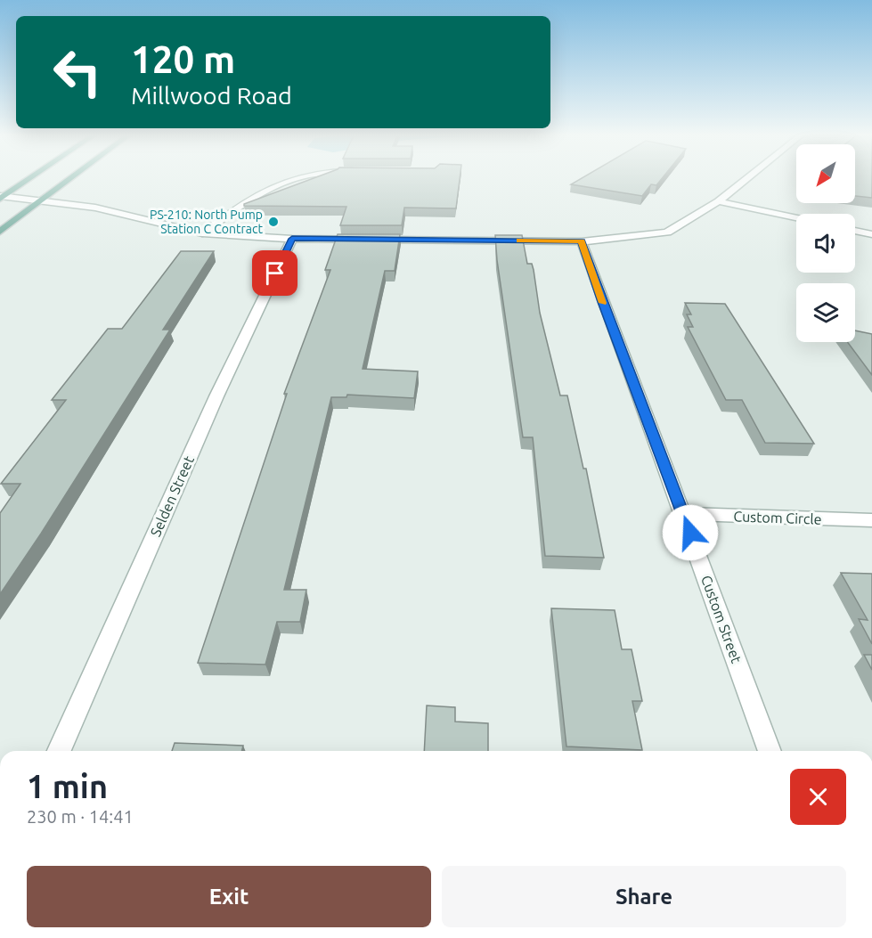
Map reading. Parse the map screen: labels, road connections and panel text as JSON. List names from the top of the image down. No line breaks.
{"streets":{"street":["Selden Street","Custom Circle","Custom Street"]},"crossings":[["Custom Circle","Custom Street"]],"places":["PS-210: North Pump Station C Contract"],"north":"bottom left","page":{"turn":["120 m","Millwood Road"],"heading":["1 min","230 m · 14:41"],"buttons":["Exit","Share"]}}
